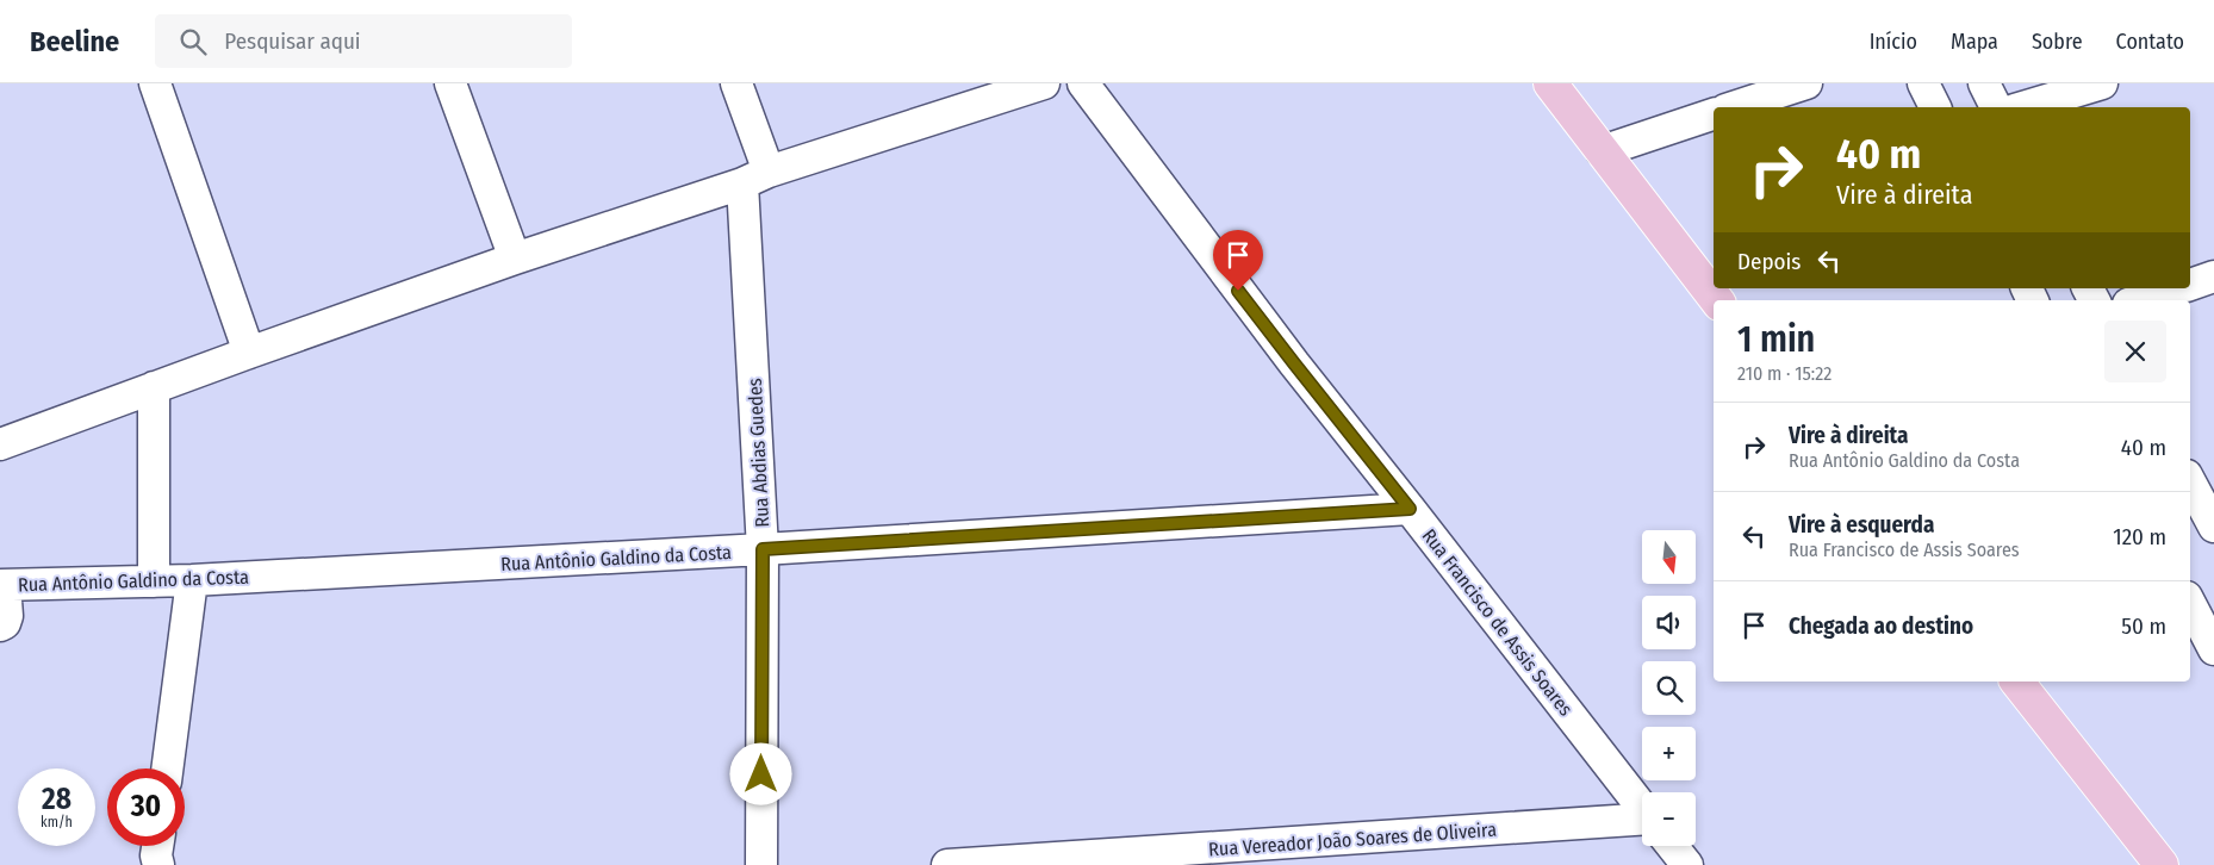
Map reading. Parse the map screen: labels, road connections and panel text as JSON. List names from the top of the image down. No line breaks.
{"streets":{"street":["Rua Abdias Guedes","Rua Antônio Galdino da Costa","Rua Francisco de Assis Soares","Rua Vereador João Soares de Oliveira"]},"crossings":[["Rua Abdias Guedes","Rua Antônio Galdino da Costa"],["Rua Antônio Galdino da Costa","Rua Francisco de Assis Soares"]],"north":"bottom","page":{"header":"Beeline","search":"Pesquisar aqui","nav":["Início","Mapa","Sobre","Contato"],"turn":["40 m","Vire à direita"],"then":"Depois","heading":["1 min","210 m · 15:22"],"list":[{"name":"Vire à direita","note":"Rua Antônio Galdino da Costa","value":"40 m"},{"name":"Vire à esquerda","note":"Rua Francisco de Assis Soares","value":"120 m"},{"name":"Chegada ao destino","value":"50 m"}],"map_buttons":["+","−"],"speed":"28 km/h","limit":"30"}}
